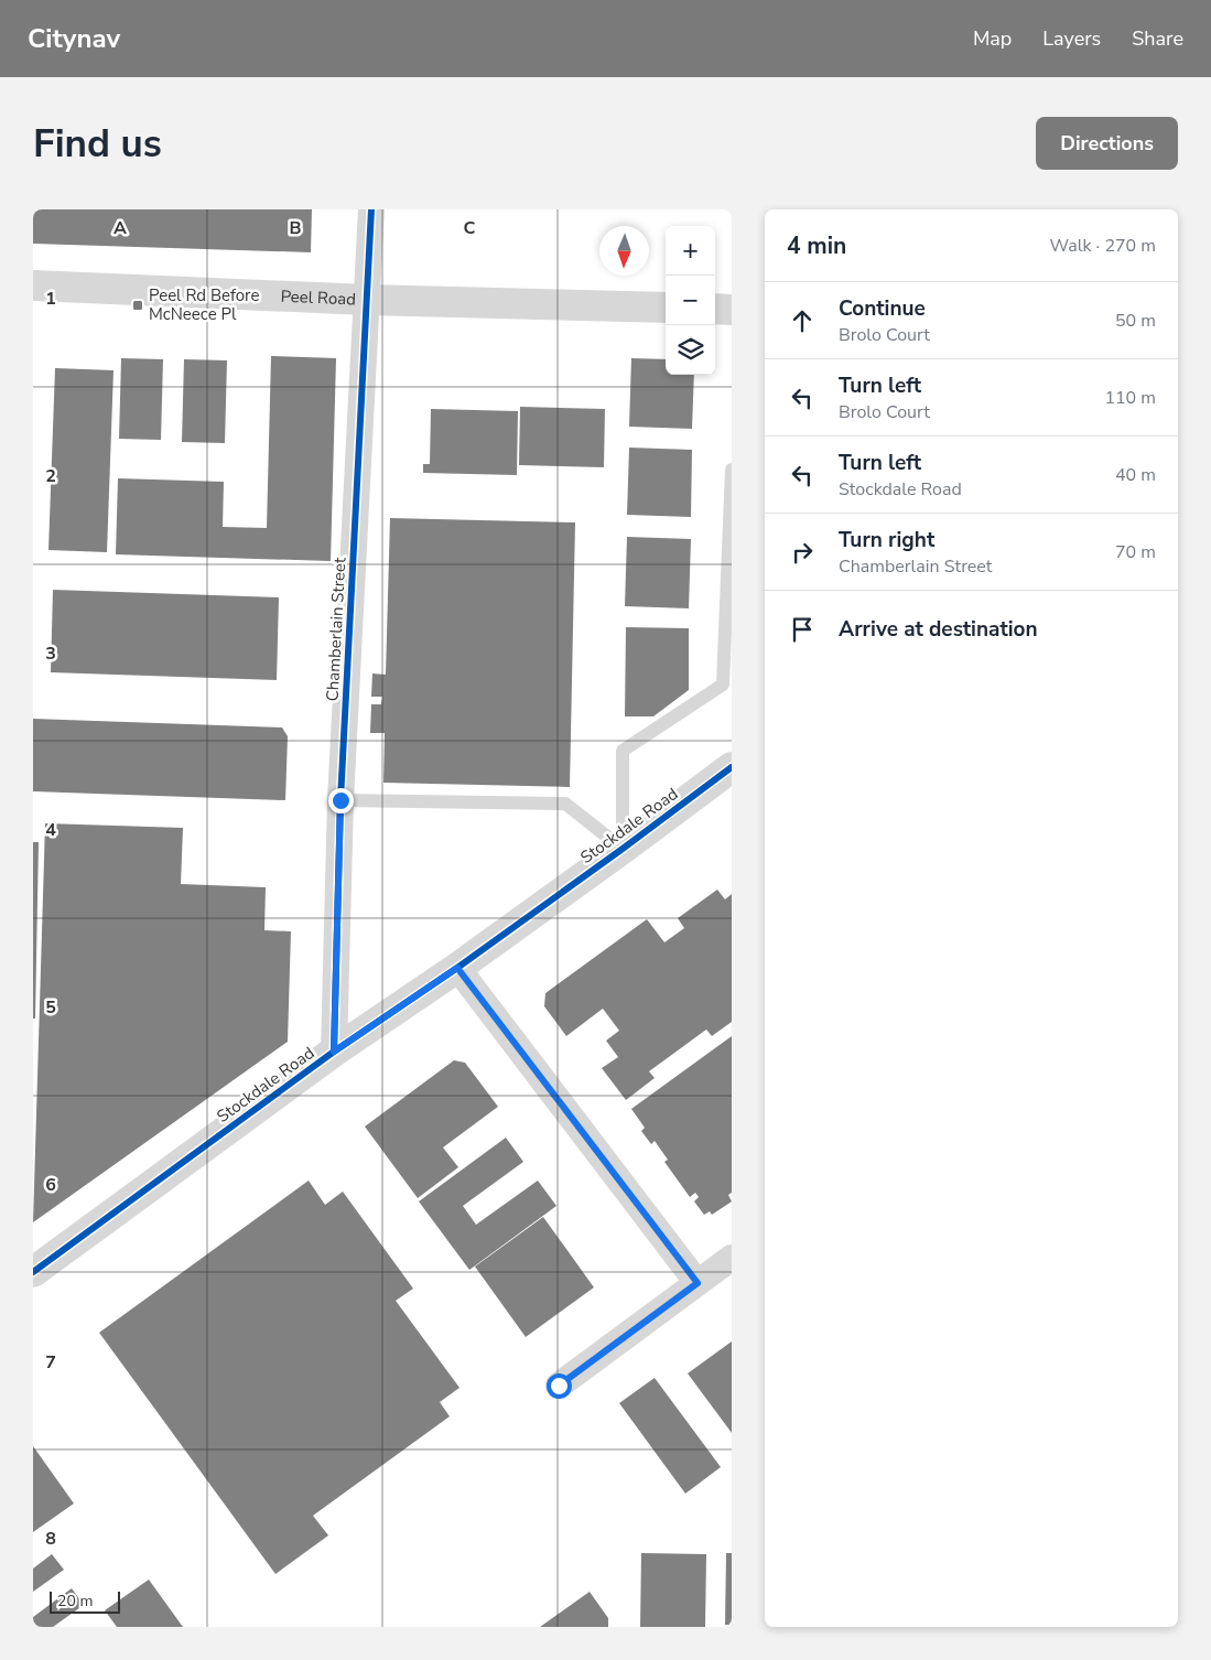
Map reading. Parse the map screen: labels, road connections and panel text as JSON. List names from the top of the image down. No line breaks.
{"streets":{"street":["Peel Road","Chamberlain Street","Stockdale Road"]},"crossings":[["Peel Road","Chamberlain Street"],["Chamberlain Street","Stockdale Road"]],"places":{"transit":["Peel Rd Before McNeece Pl"]},"scale_bar":"20 m","north":"bottom","page":{"header":"Citynav","nav":["Map","Layers","Share"],"buttons":"Directions","title":"Find us","heading":["4 min","Walk · 270 m"],"map_buttons":["+","−"],"list":[["Continue","Brolo Court","50 m"],["Turn left","Brolo Court","110 m"],["Turn left","Stockdale Road","40 m"],["Turn right","Chamberlain Street","70 m"],"Arrive at destination"],"scale":"20 m"},"grid":{"columns":["A","B","C"],"rows":["1","2","3","4","5","6","7","8"]}}
